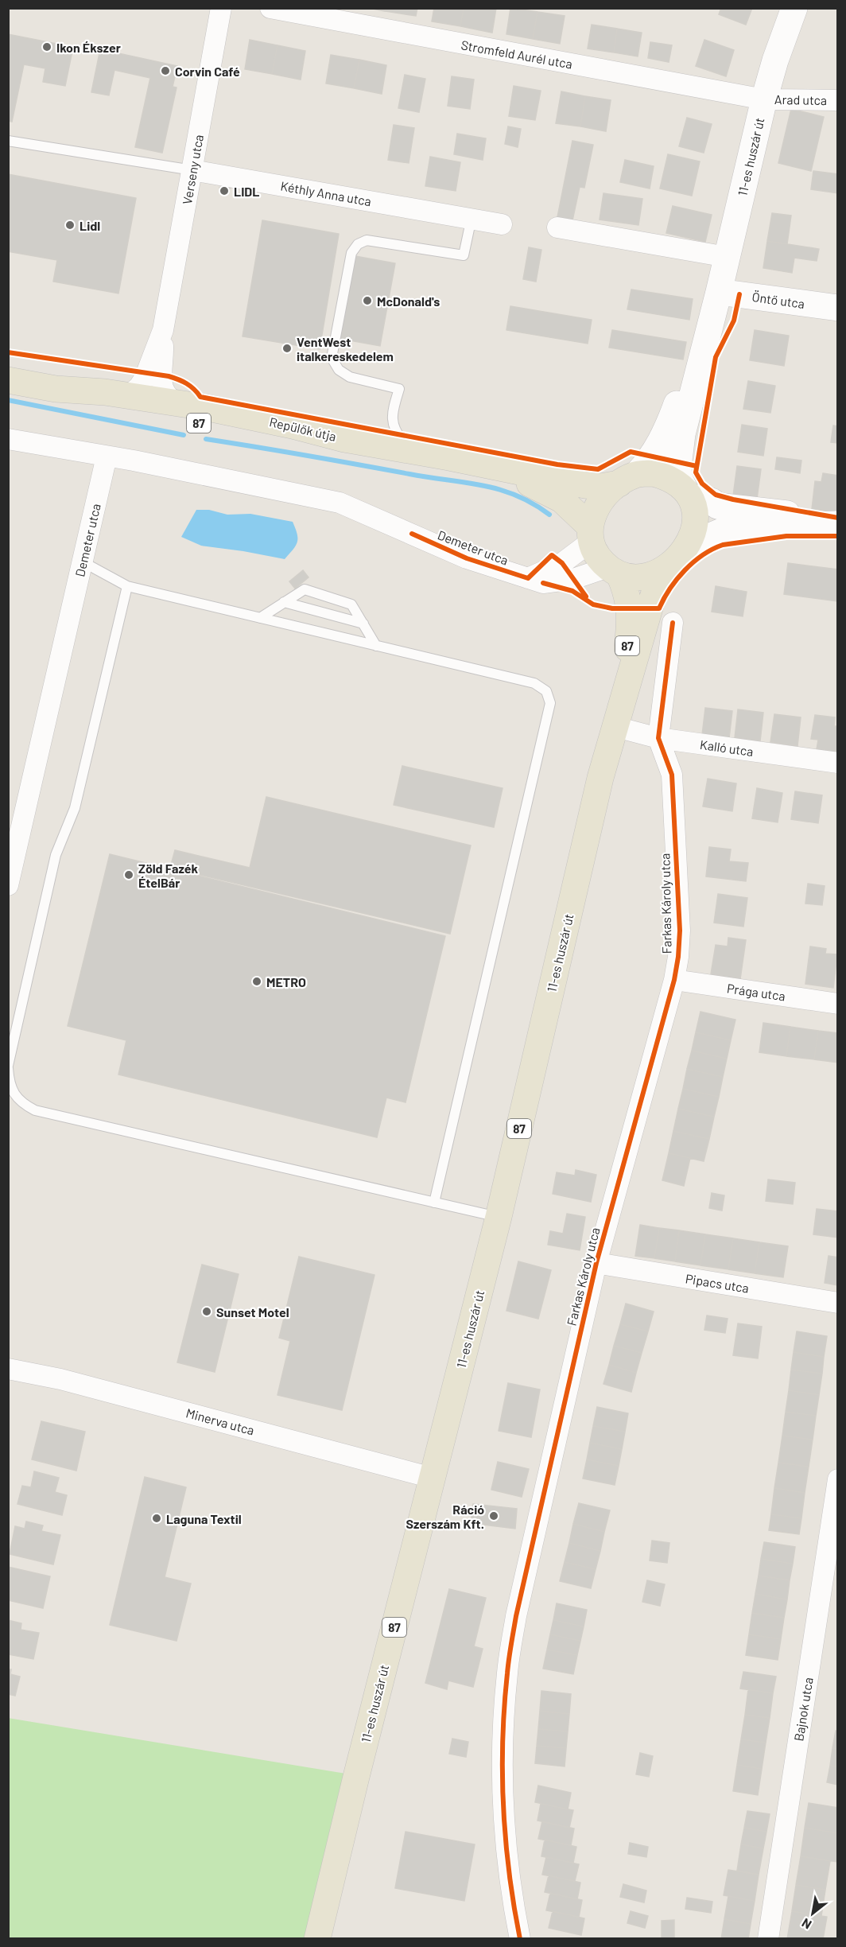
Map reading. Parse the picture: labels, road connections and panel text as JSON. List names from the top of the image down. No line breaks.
{"streets":{"main road":["11-es huszár út","Öntő utca","87","Repülők útja"],"street":["Stromfeld Aurél utca","Arad utca","Verseny utca","Kéthly Anna utca","Demeter utca","Kalló utca","Farkas Károly utca","Prága utca","Pipacs utca","Minerva utca","Bajnok utca"]},"crossings":[["Stromfeld Aurél utca","Arad utca"],["Stromfeld Aurél utca","11-es huszár út"],["Arad utca","11-es huszár út"],["11-es huszár út","Öntő utca"],["11-es huszár út","87"],["11-es huszár út","Demeter utca"],["11-es huszár út","Kalló utca"],["11-es huszár út","Minerva utca"],["Verseny utca","Kéthly Anna utca"],["Verseny utca","Repülők útja"],["87","Repülők útja"],["87","Demeter utca"],["87","Kalló utca"],["Kalló utca","Farkas Károly utca"],["Farkas Károly utca","Prága utca"],["Farkas Károly utca","Pipacs utca"]],"places":["Ikon Ékszer","Corvin Café","LIDL","Lidl","McDonald's","VentWest italkereskedelem","Zöld Fazék ÉtelBár","METRO","Sunset Motel","Ráció Szerszám Kft.","Laguna Textil"],"north":"bottom left"}
